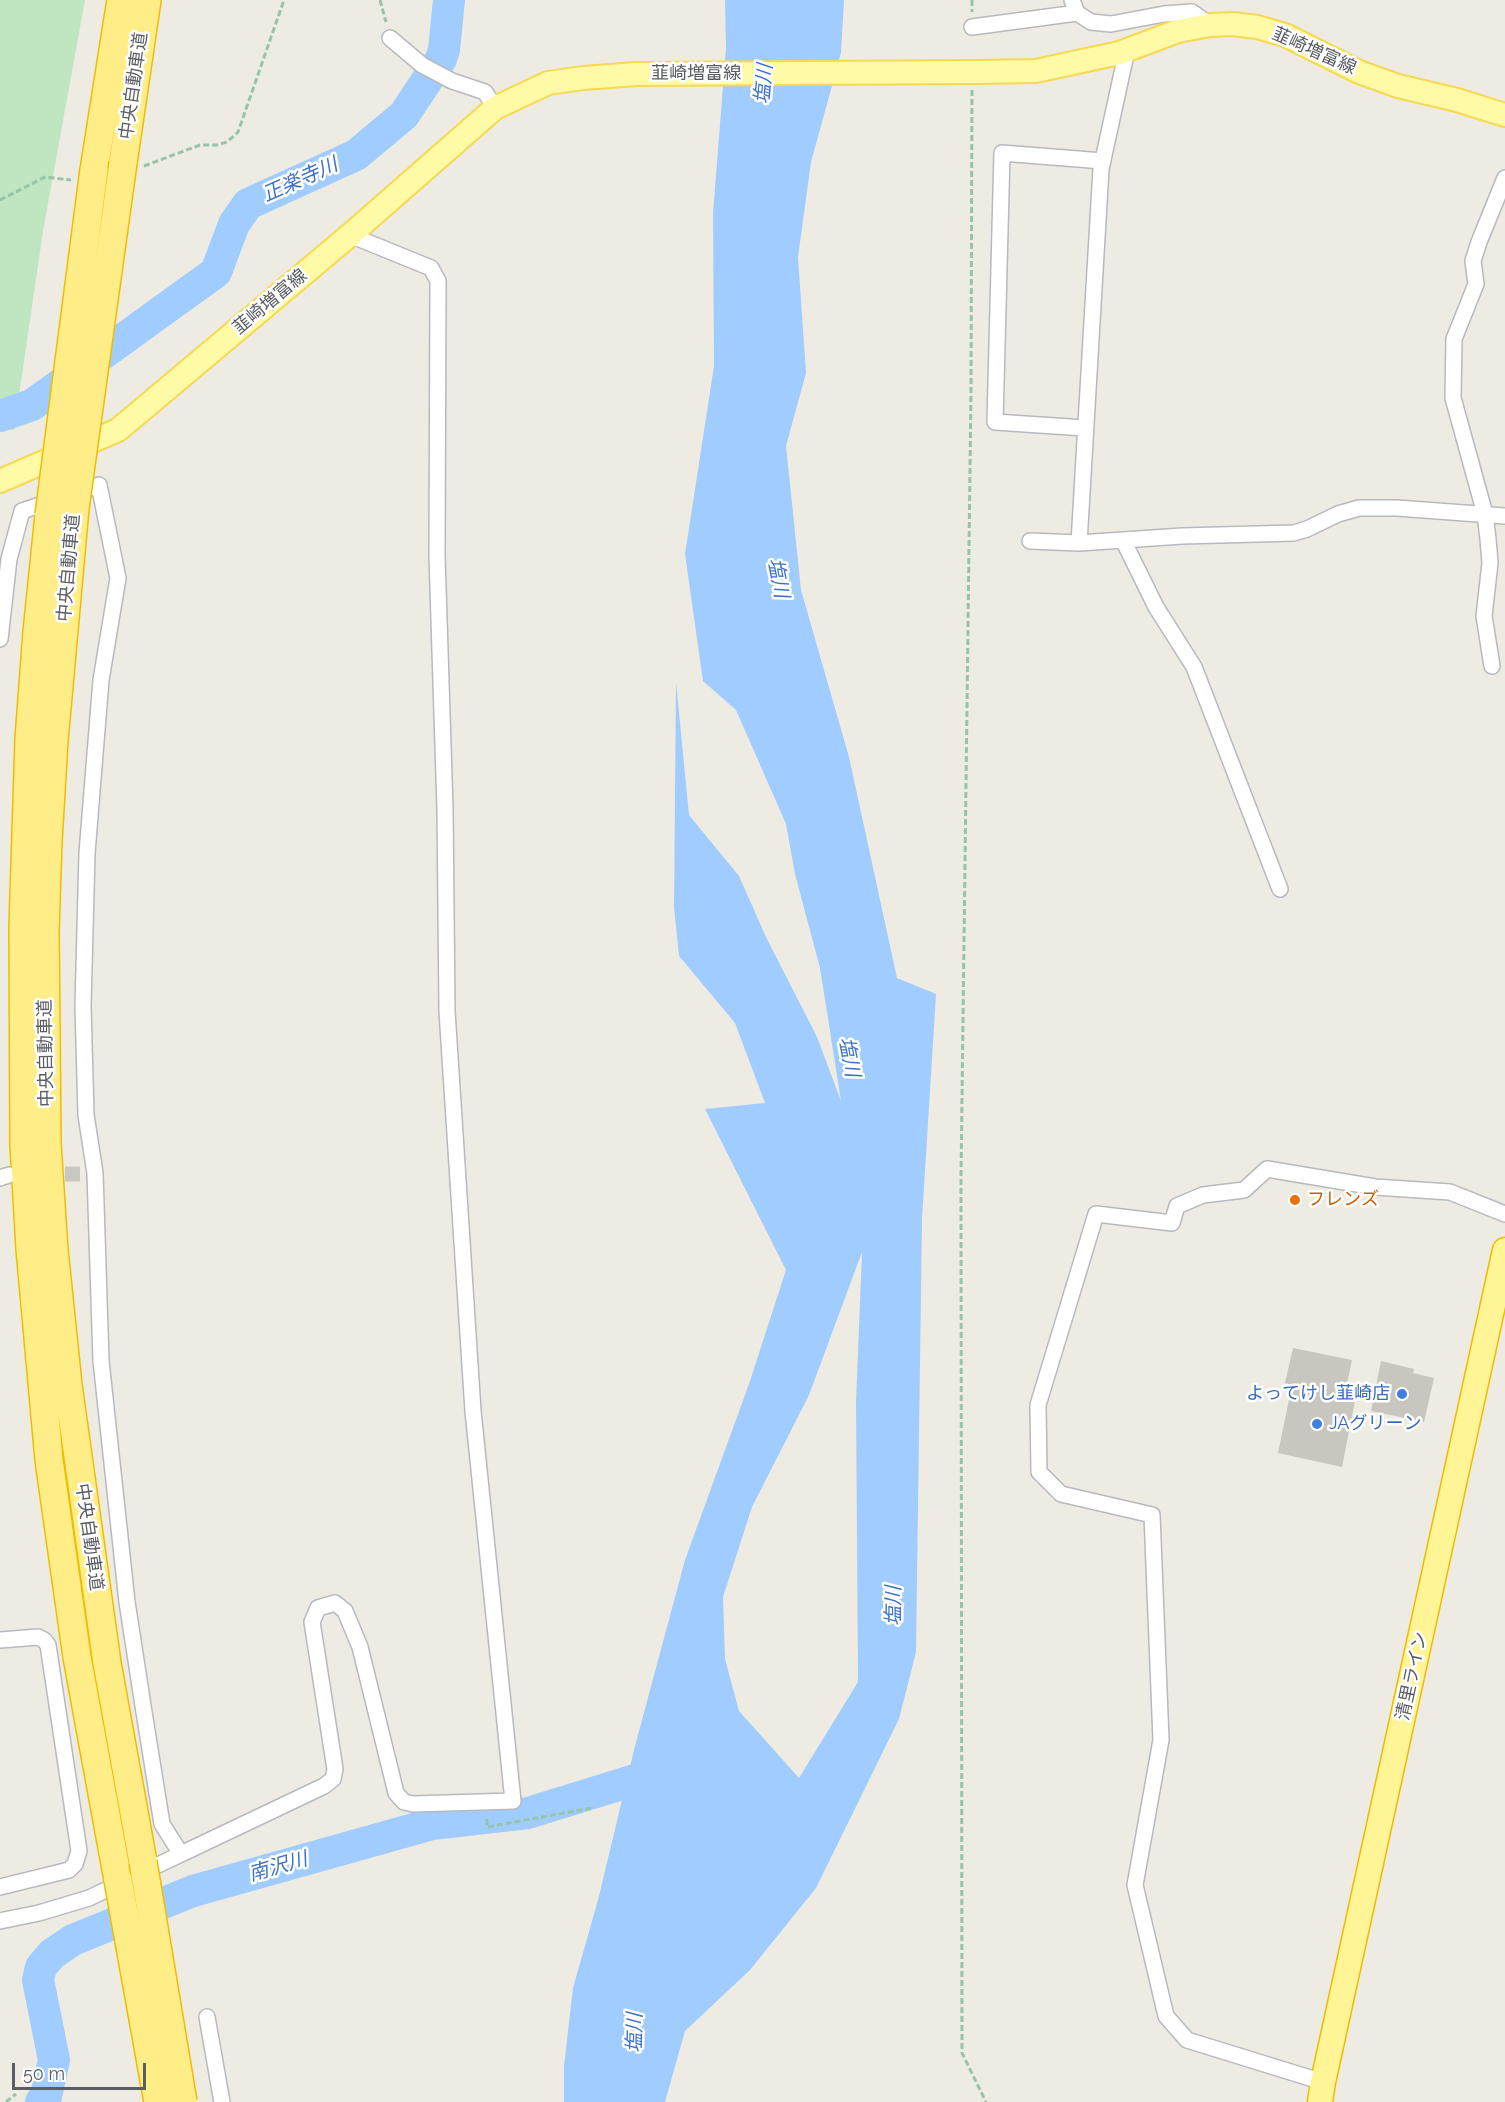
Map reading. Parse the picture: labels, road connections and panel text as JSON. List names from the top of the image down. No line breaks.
{"streets":{"highway":["中央自動車道","清里ライン"],"main road":["韮崎増富線"]},"water":["塩川","正楽寺川","南沢川"],"places":["フレンズ","よってけし韮崎店","JAグリーン"],"scale_bar":"50 m"}
